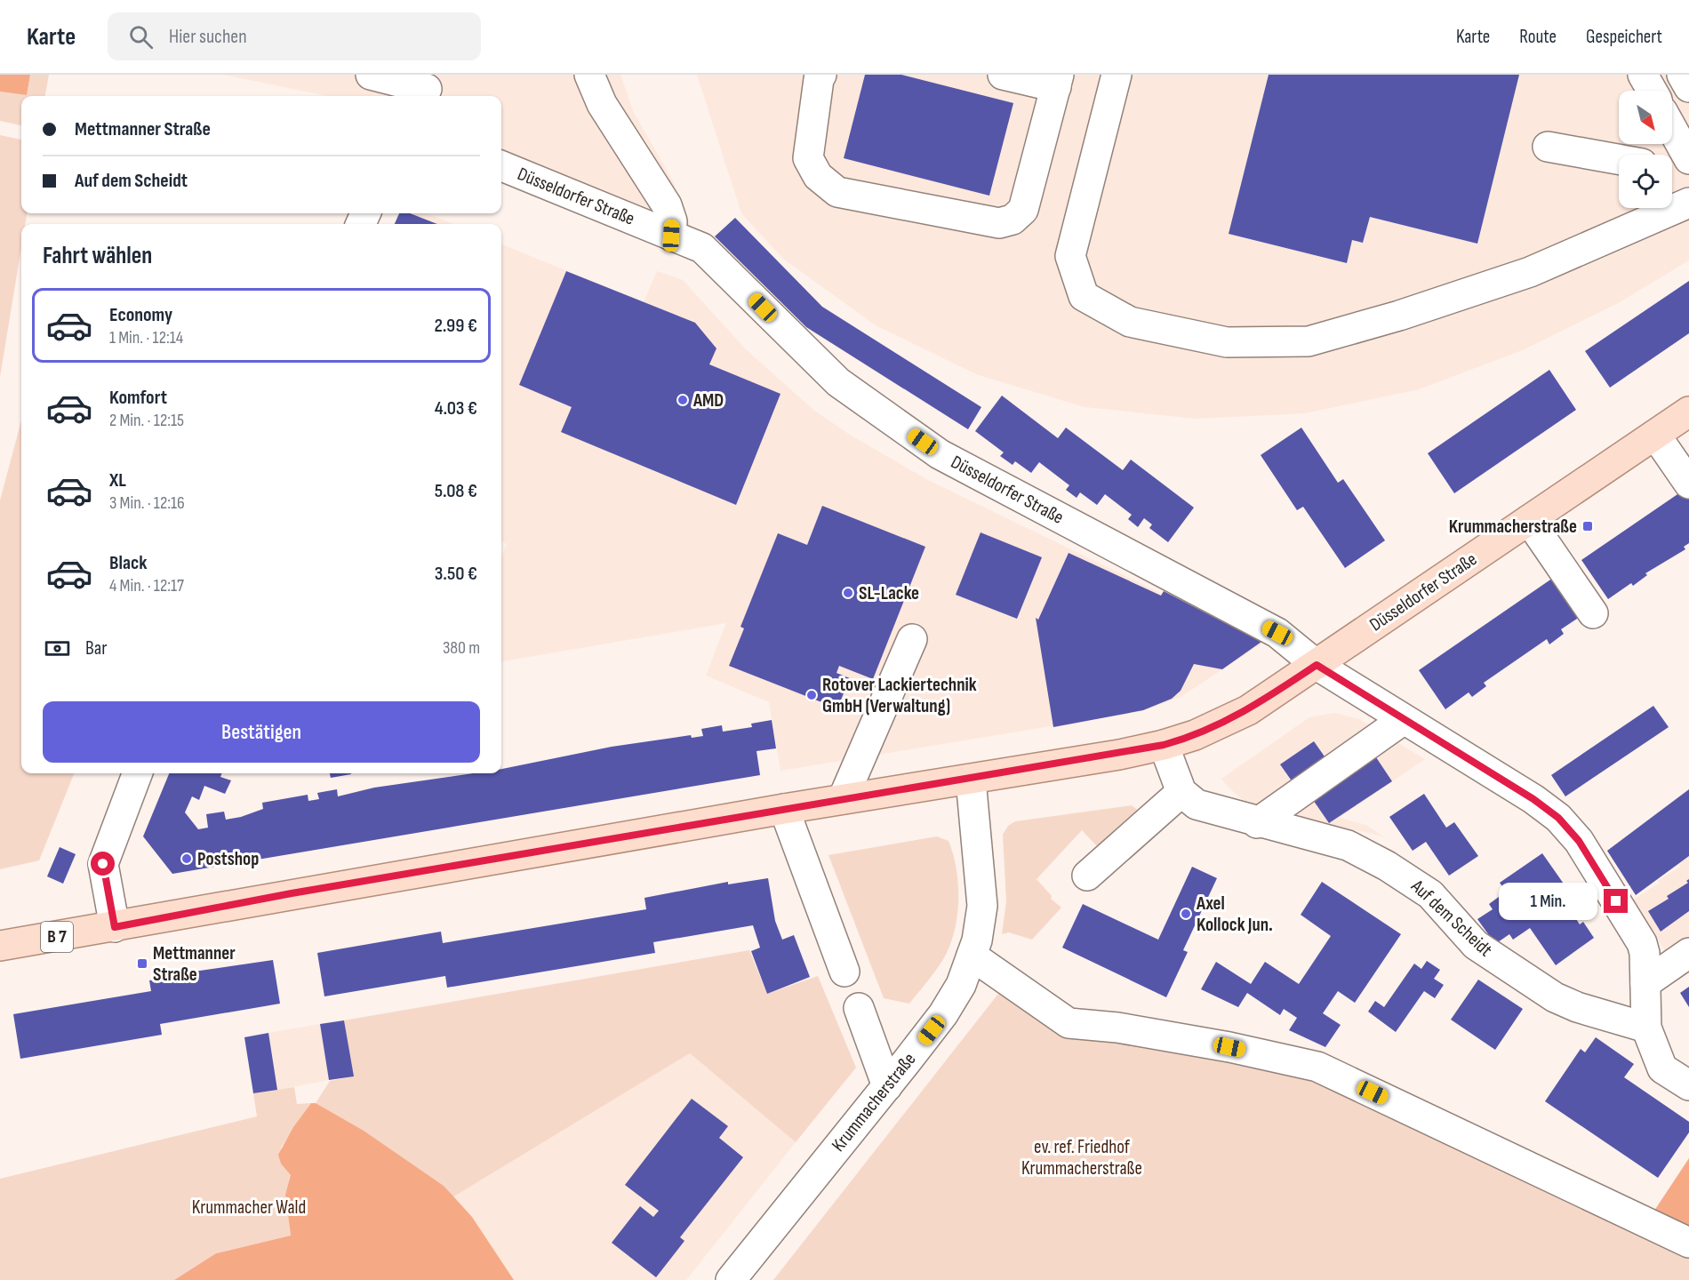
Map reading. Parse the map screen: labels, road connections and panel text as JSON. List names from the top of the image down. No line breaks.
{"streets":{"main road":["Düsseldorfer Straße","B 7"],"street":["Auf dem Scheidt","Krummacherstraße"]},"crossings":[["Düsseldorfer Straße","Krummacherstraße"]],"parks":["ev. ref. Friedhof Krummacherstraße","Krummacher Wald"],"places":{"other":["AMD","SL-Lacke","Rotover Lackiertechnik GmbH (Verwaltung)","Postshop","Axel Kollock Jun."],"transit":["Krummacherstraße","Mettmanner Straße"]},"north":"bottom right","page":{"header":"Karte","search":"Hier suchen","nav":["Karte","Route","Gespeichert"],"banner":["Mettmanner Straße","Auf dem Scheidt"],"heading":"Fahrt wählen","list":[{"name":"Economy","note":"1 Min. · 12:14","value":"2.99 €"},{"name":"Komfort","note":"2 Min. · 12:15","value":"4.03 €"},{"name":"XL","note":"3 Min. · 12:16","value":"5.08 €"},{"name":"Black","note":"4 Min. · 12:17","value":"3.50 €"}],"pay":["Bar","380 m"],"buttons":"Bestätigen","bubble":"1 Min."}}
